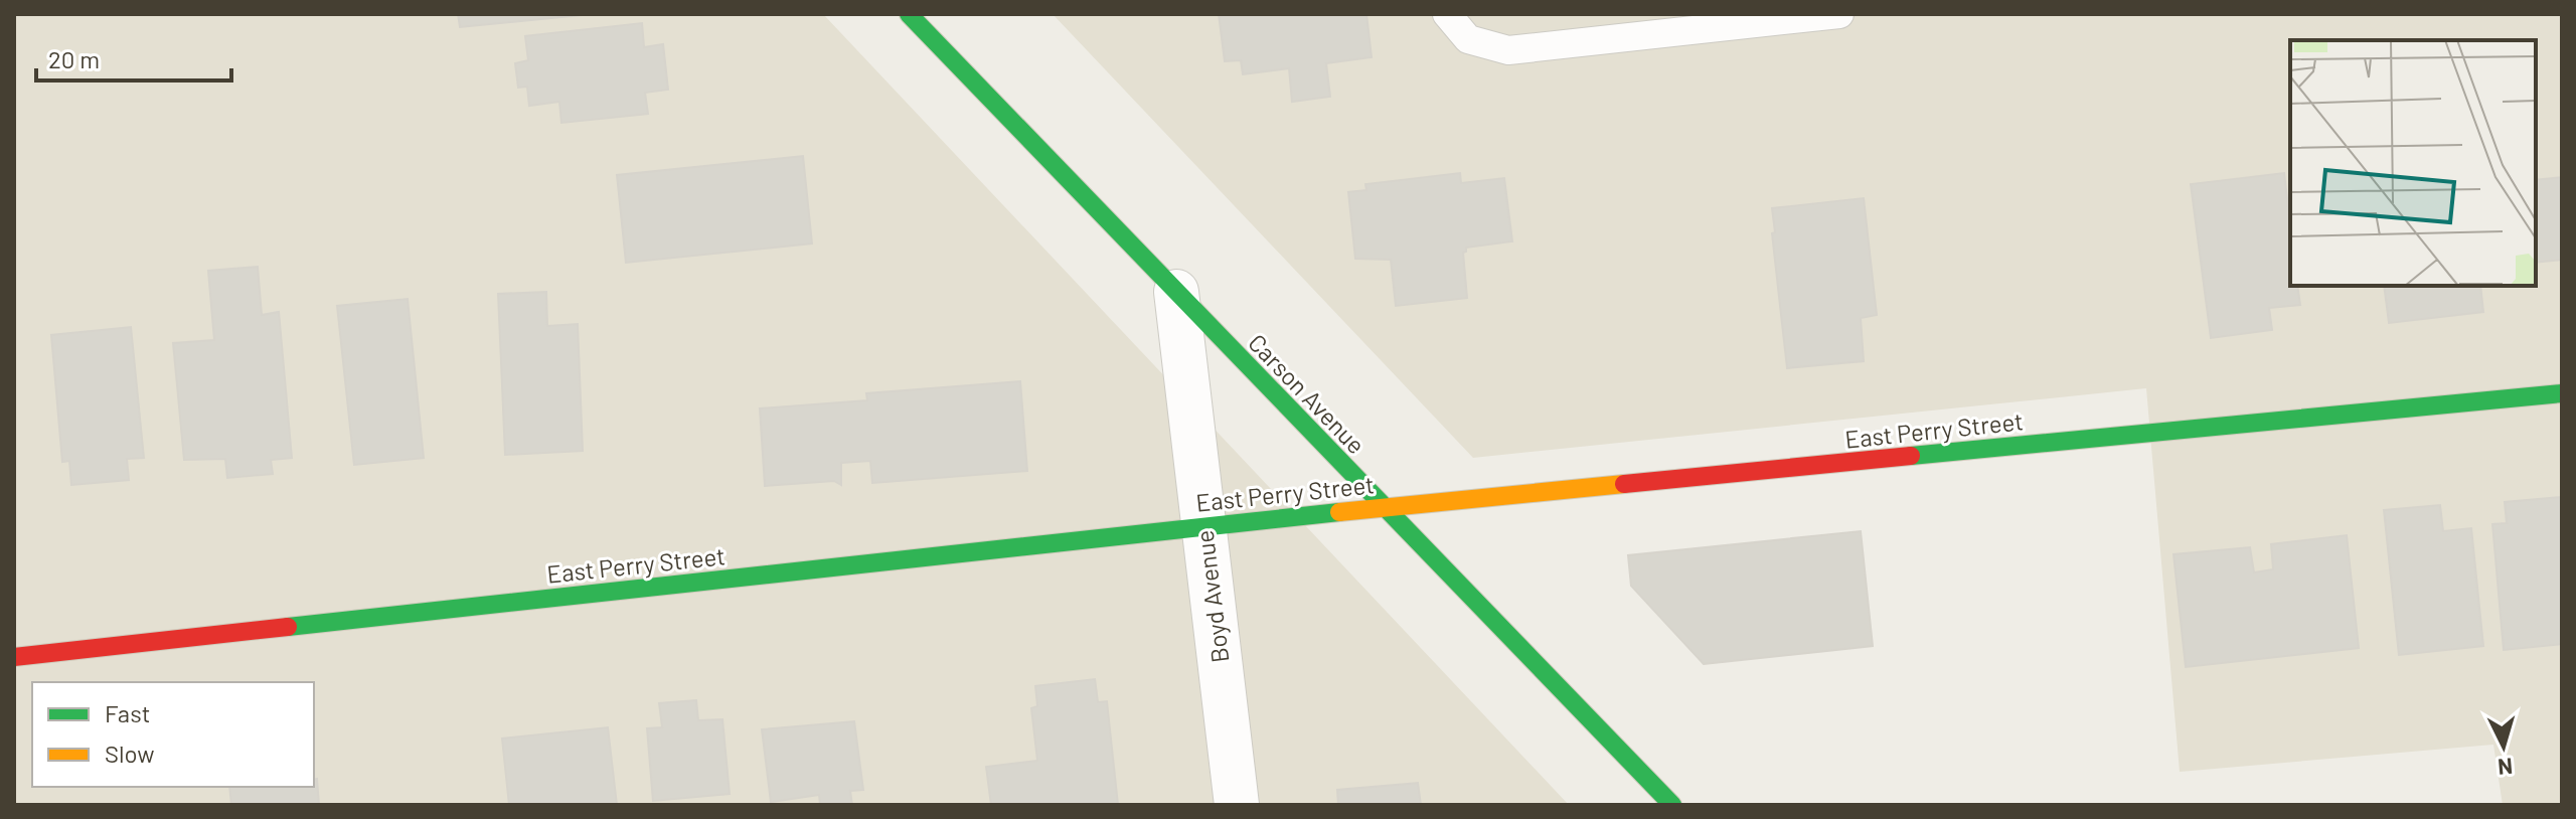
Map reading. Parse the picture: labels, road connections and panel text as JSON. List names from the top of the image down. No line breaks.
{"streets":{"street":["Carson Avenue","East Perry Street","Boyd Avenue"]},"crossings":[["Carson Avenue","East Perry Street"],["Carson Avenue","Boyd Avenue"],["East Perry Street","Boyd Avenue"]],"legend":["Fast","Slow"],"scale_bar":"20 m","north":"bottom"}
